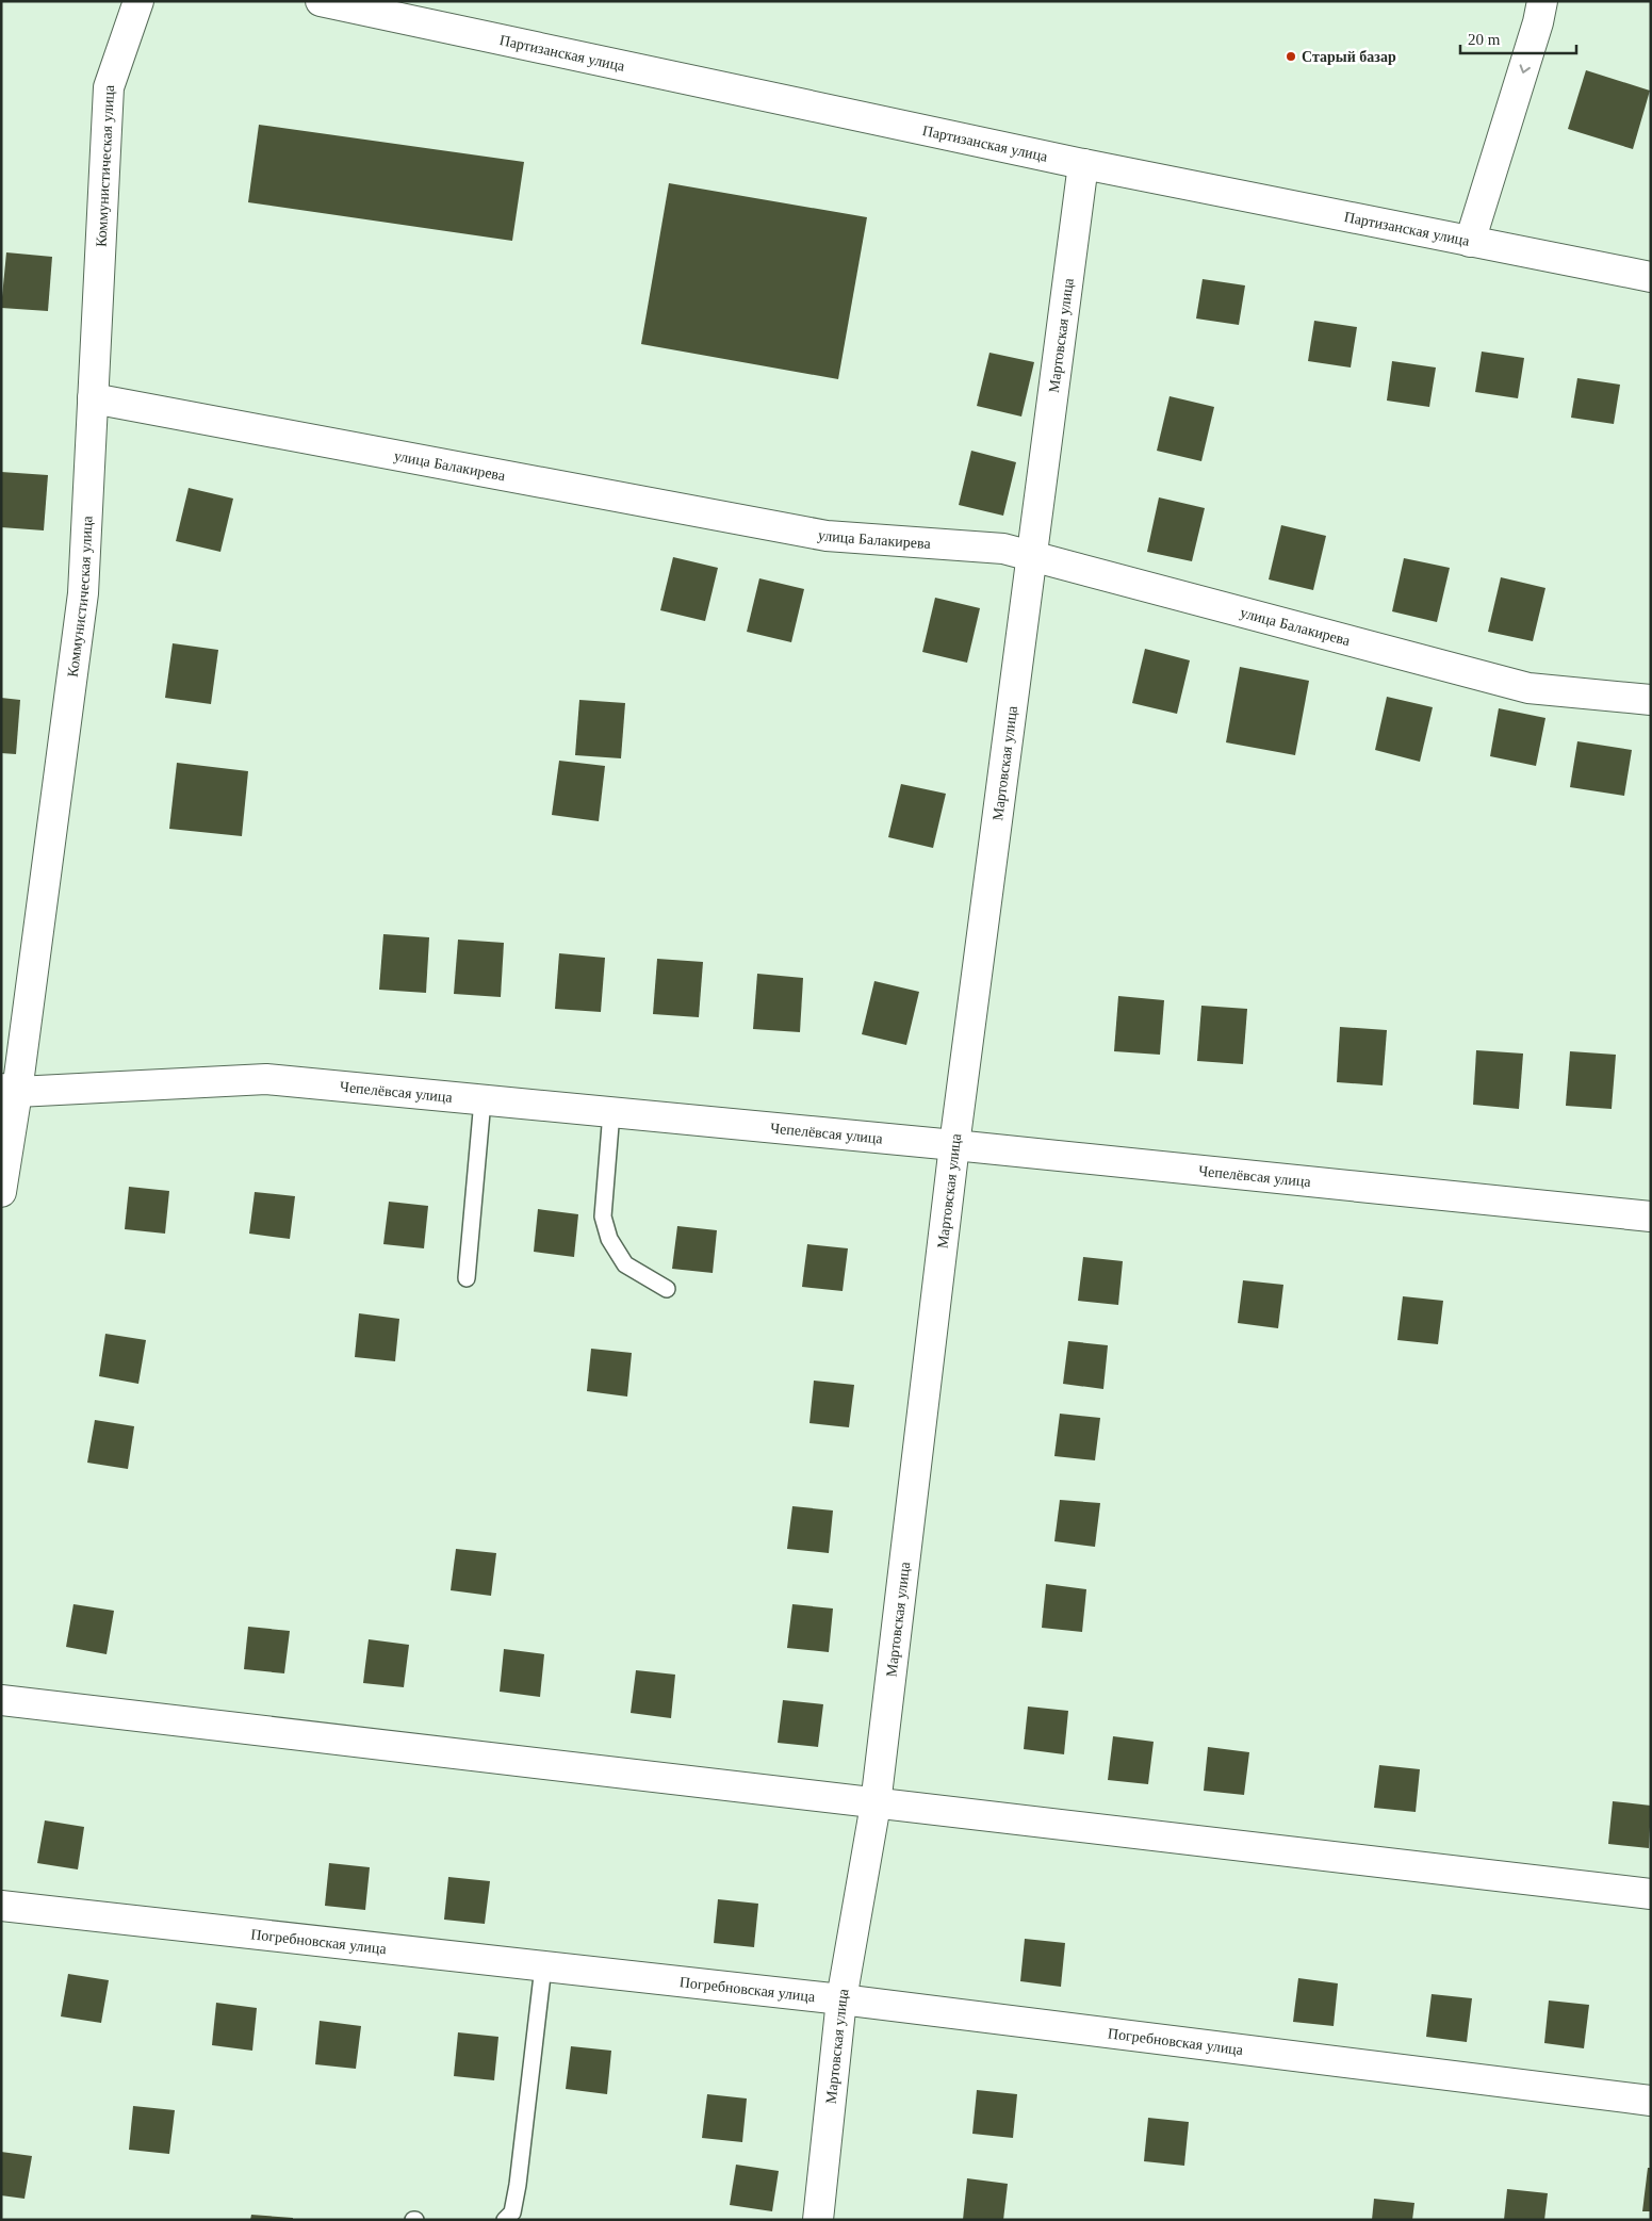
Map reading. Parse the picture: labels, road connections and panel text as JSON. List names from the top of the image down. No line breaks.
{"streets":{"street":["Партизанская улица","Коммунистическая улица","Мартовская улица","улица Балакирева","Чепелёвсая улица","Погребновская улица"]},"crossings":[["Партизанская улица","Мартовская улица"],["Коммунистическая улица","улица Балакирева"],["Коммунистическая улица","Чепелёвсая улица"],["Мартовская улица","улица Балакирева"],["Мартовская улица","Чепелёвсая улица"],["Мартовская улица","Погребновская улица"]],"places":["Старый базар"],"scale_bar":"20 m"}
